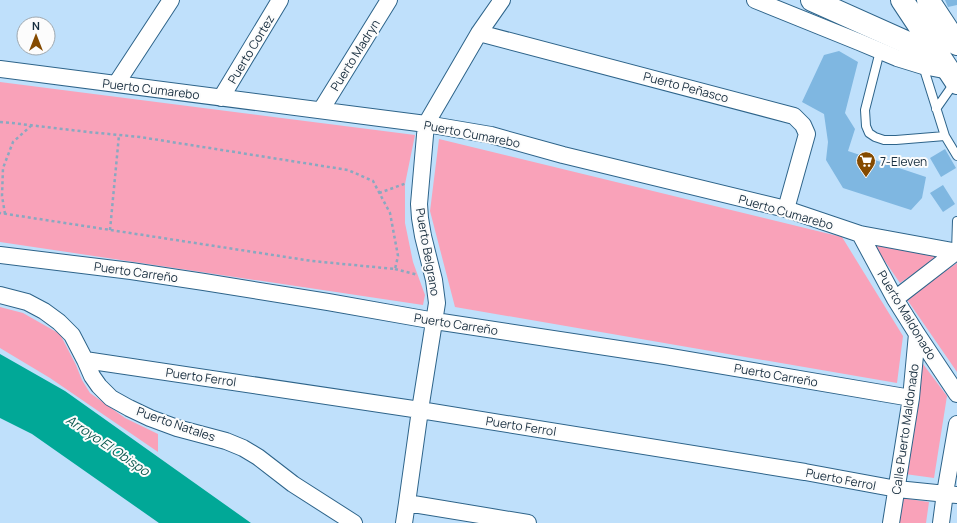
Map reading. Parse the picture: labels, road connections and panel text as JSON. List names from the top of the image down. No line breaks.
{"streets":{"street":["Puerto Cortez","Puerto Madryn","Puerto Peñasco","Puerto Cumarebo","Puerto Belgrano","Puerto Carreño","Puerto Maldonado","Puerto Ferrol","Puerto Natales","Calle Puerto Maldonado"]},"crossings":[["Puerto Cortez","Puerto Cumarebo"],["Puerto Madryn","Puerto Cumarebo"],["Puerto Peñasco","Puerto Cumarebo"],["Puerto Peñasco","Puerto Belgrano"],["Puerto Cumarebo","Puerto Belgrano"],["Puerto Cumarebo","Puerto Maldonado"],["Puerto Belgrano","Puerto Carreño"],["Puerto Belgrano","Puerto Ferrol"],["Puerto Carreño","Calle Puerto Maldonado"],["Puerto Maldonado","Calle Puerto Maldonado"],["Puerto Ferrol","Puerto Natales"],["Puerto Ferrol","Calle Puerto Maldonado"]],"water":["Arroyo El Obispo"],"places":{"supermarket":["7-Eleven"]},"north":"top"}
